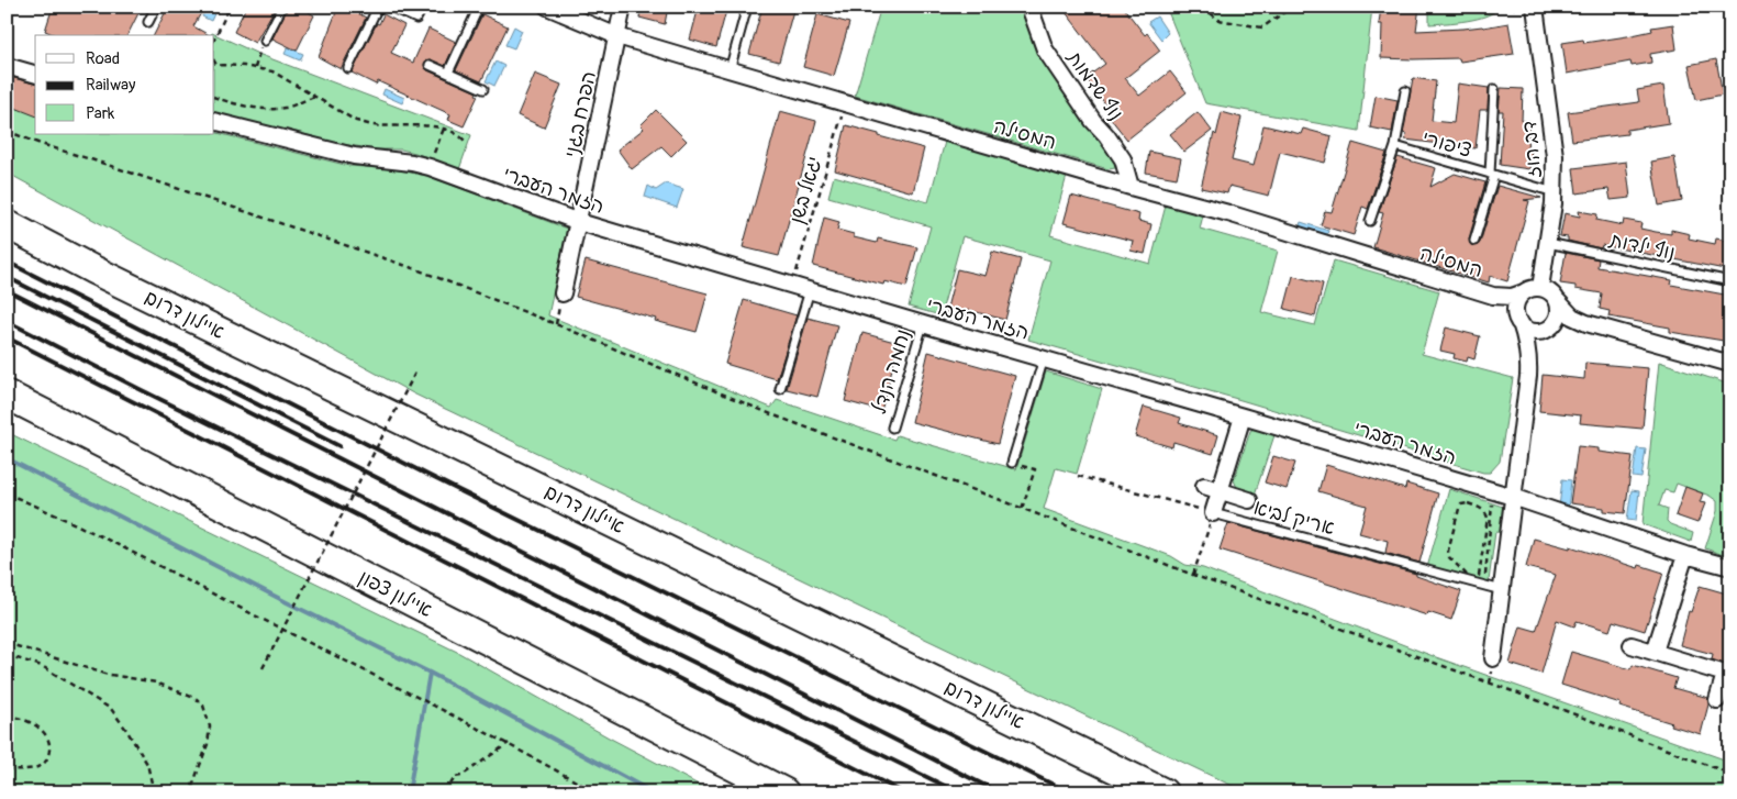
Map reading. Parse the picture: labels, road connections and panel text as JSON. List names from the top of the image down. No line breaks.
{"streets":{"highway":["איילון דרום","איילון צפון"],"street":["נוף שדמות","הפרח בגני","המסילה","דב הוז","הזמר העברי"],"lane":["ציפורי","נוף ילדות","נחמה הנדל","אריק לביא"],"path":["יגאל בשן"]},"crossings":[["נוף שדמות","המסילה"],["הפרח בגני","המסילה"],["הפרח בגני","הזמר העברי"],["המסילה","דב הוז"],["המסילה","יגאל בשן"],["ציפורי","דב הוז"],["דב הוז","נוף ילדות"],["הזמר העברי","יגאל בשן"],["הזמר העברי","נחמה הנדל"]],"legend":["Road","Railway","Park"]}
